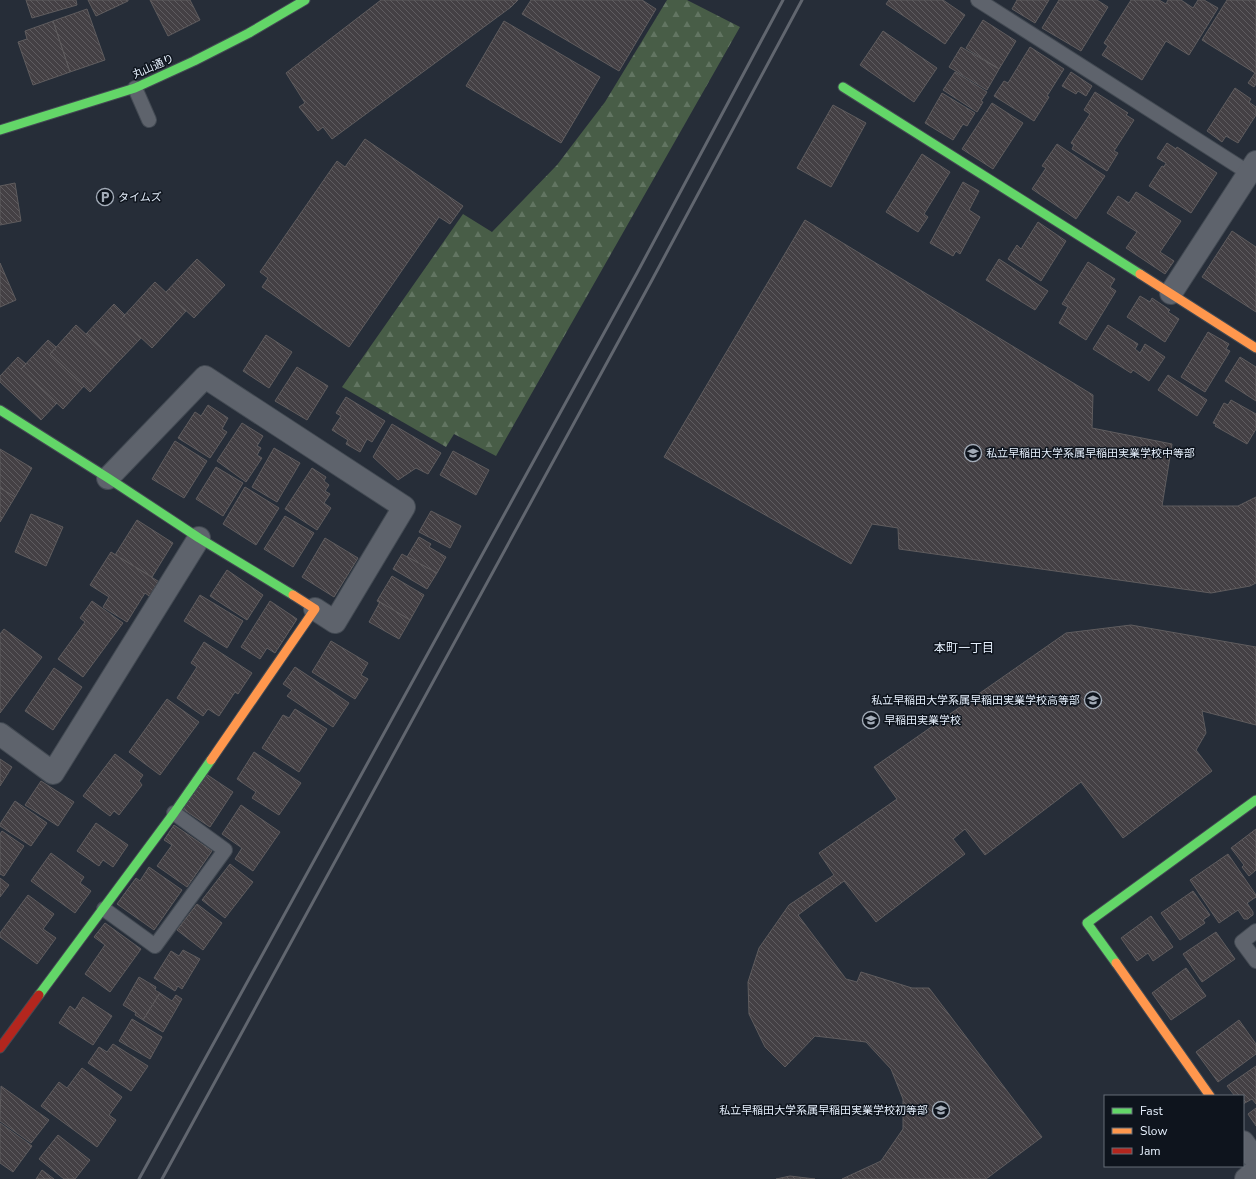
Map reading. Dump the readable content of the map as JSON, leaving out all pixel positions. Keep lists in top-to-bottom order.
{
  "streets": {
    "street": ["丸山通り"]
  },
  "districts": ["本町一丁目"],
  "places": {
    "parking": ["タイムズ"],
    "school or university": [
      "私立早稲田大学系属早稲田実業学校中等部",
      "私立早稲田大学系属早稲田実業学校高等部",
      "早稲田実業学校",
      "私立早稲田大学系属早稲田実業学校初等部"
    ]
  },
  "legend": ["Fast", "Slow", "Jam"]
}
